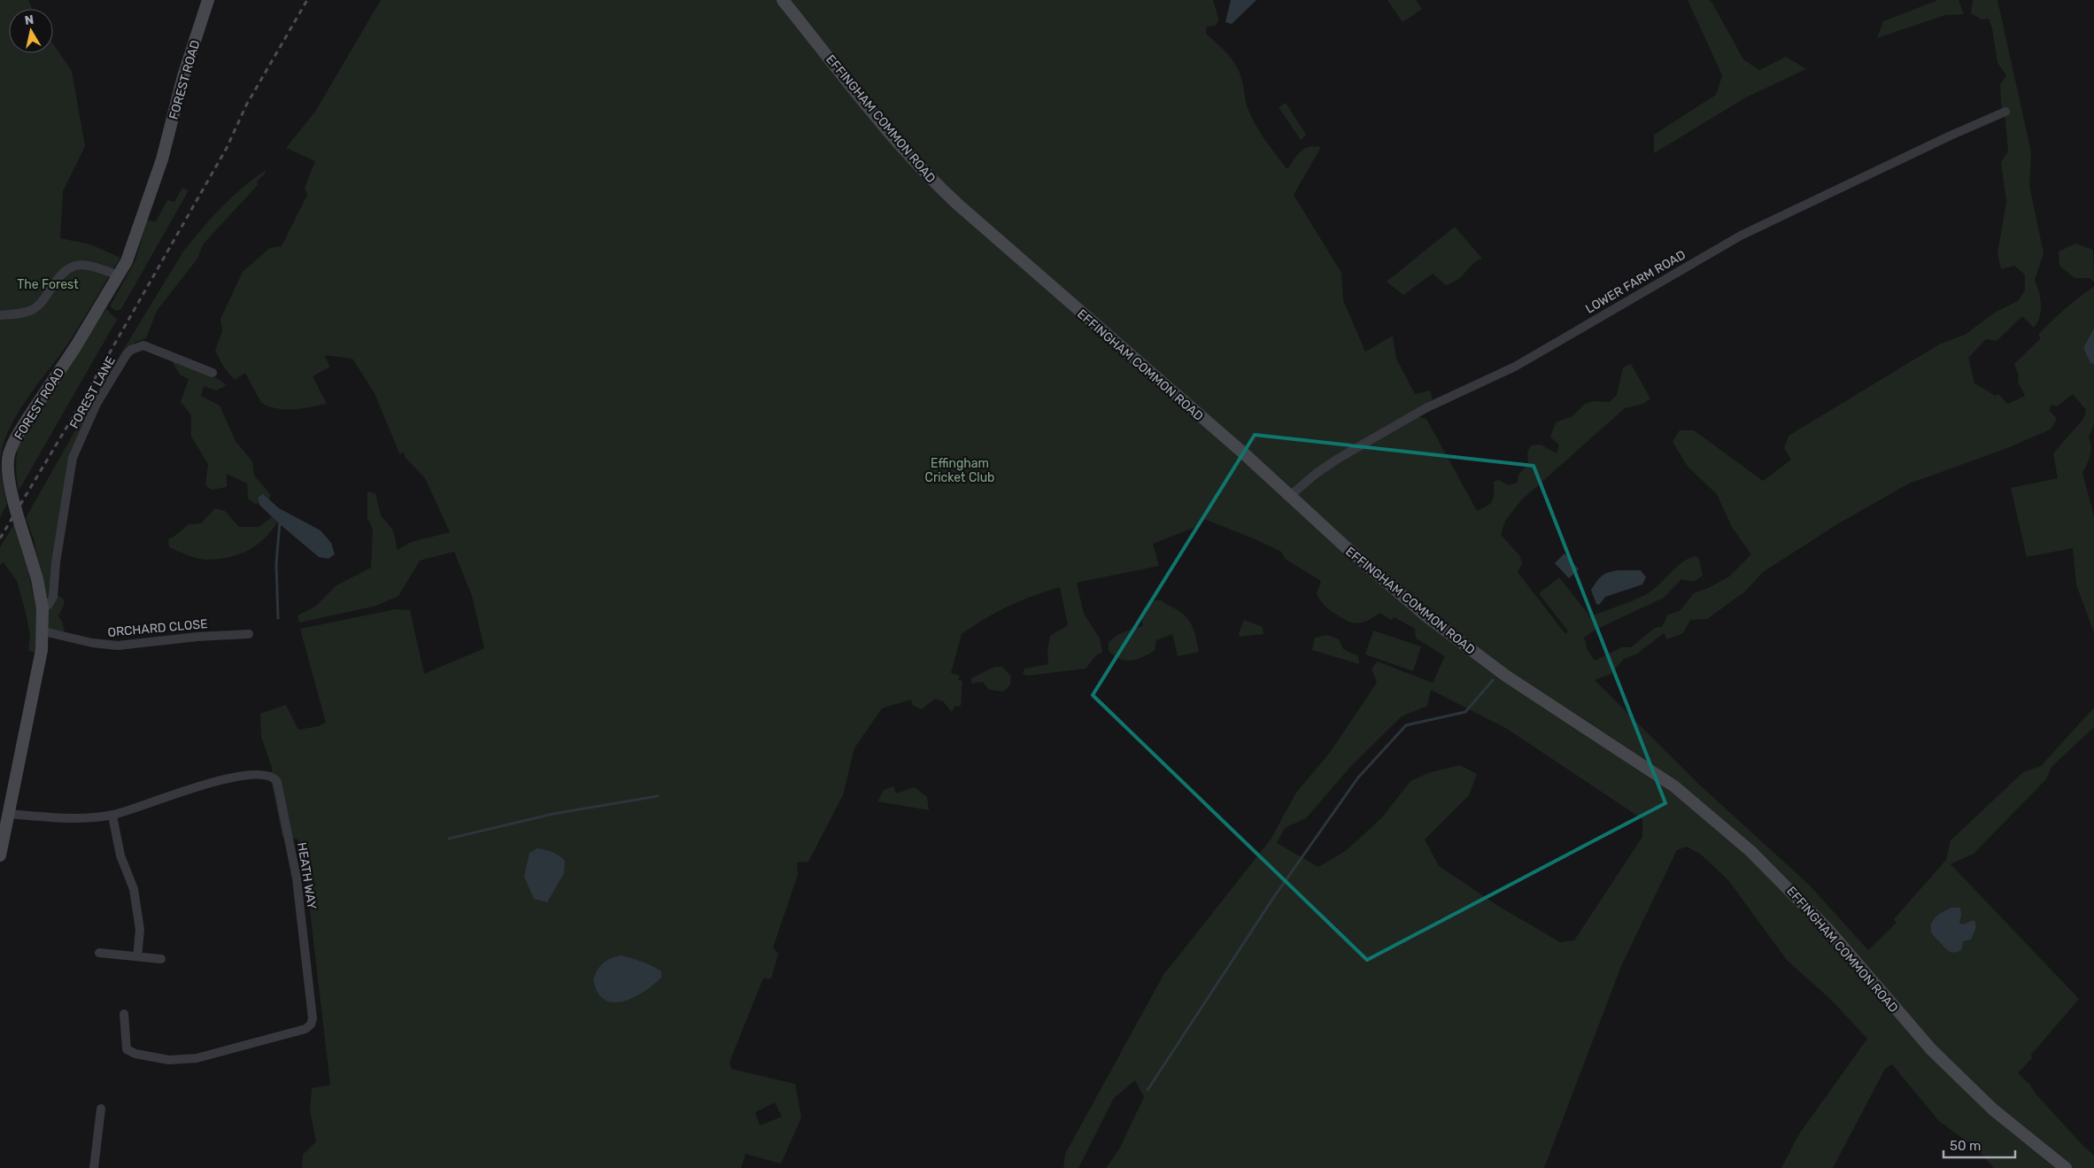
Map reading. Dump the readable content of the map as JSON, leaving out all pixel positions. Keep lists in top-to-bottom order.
{
  "streets": {
    "street": [
      "FOREST ROAD",
      "EFFINGHAM COMMON ROAD",
      "LOWER FARM ROAD",
      "FOREST LANE",
      "ORCHARD CLOSE",
      "HEATH WAY"
    ]
  },
  "crossings": [
    ["FOREST ROAD", "FOREST LANE"],
    ["FOREST ROAD", "ORCHARD CLOSE"],
    ["FOREST ROAD", "HEATH WAY"],
    ["EFFINGHAM COMMON ROAD", "LOWER FARM ROAD"]
  ],
  "parks": ["The Forest", "Effingham Cricket Club"],
  "scale_bar": "50 m",
  "north": "top"
}
